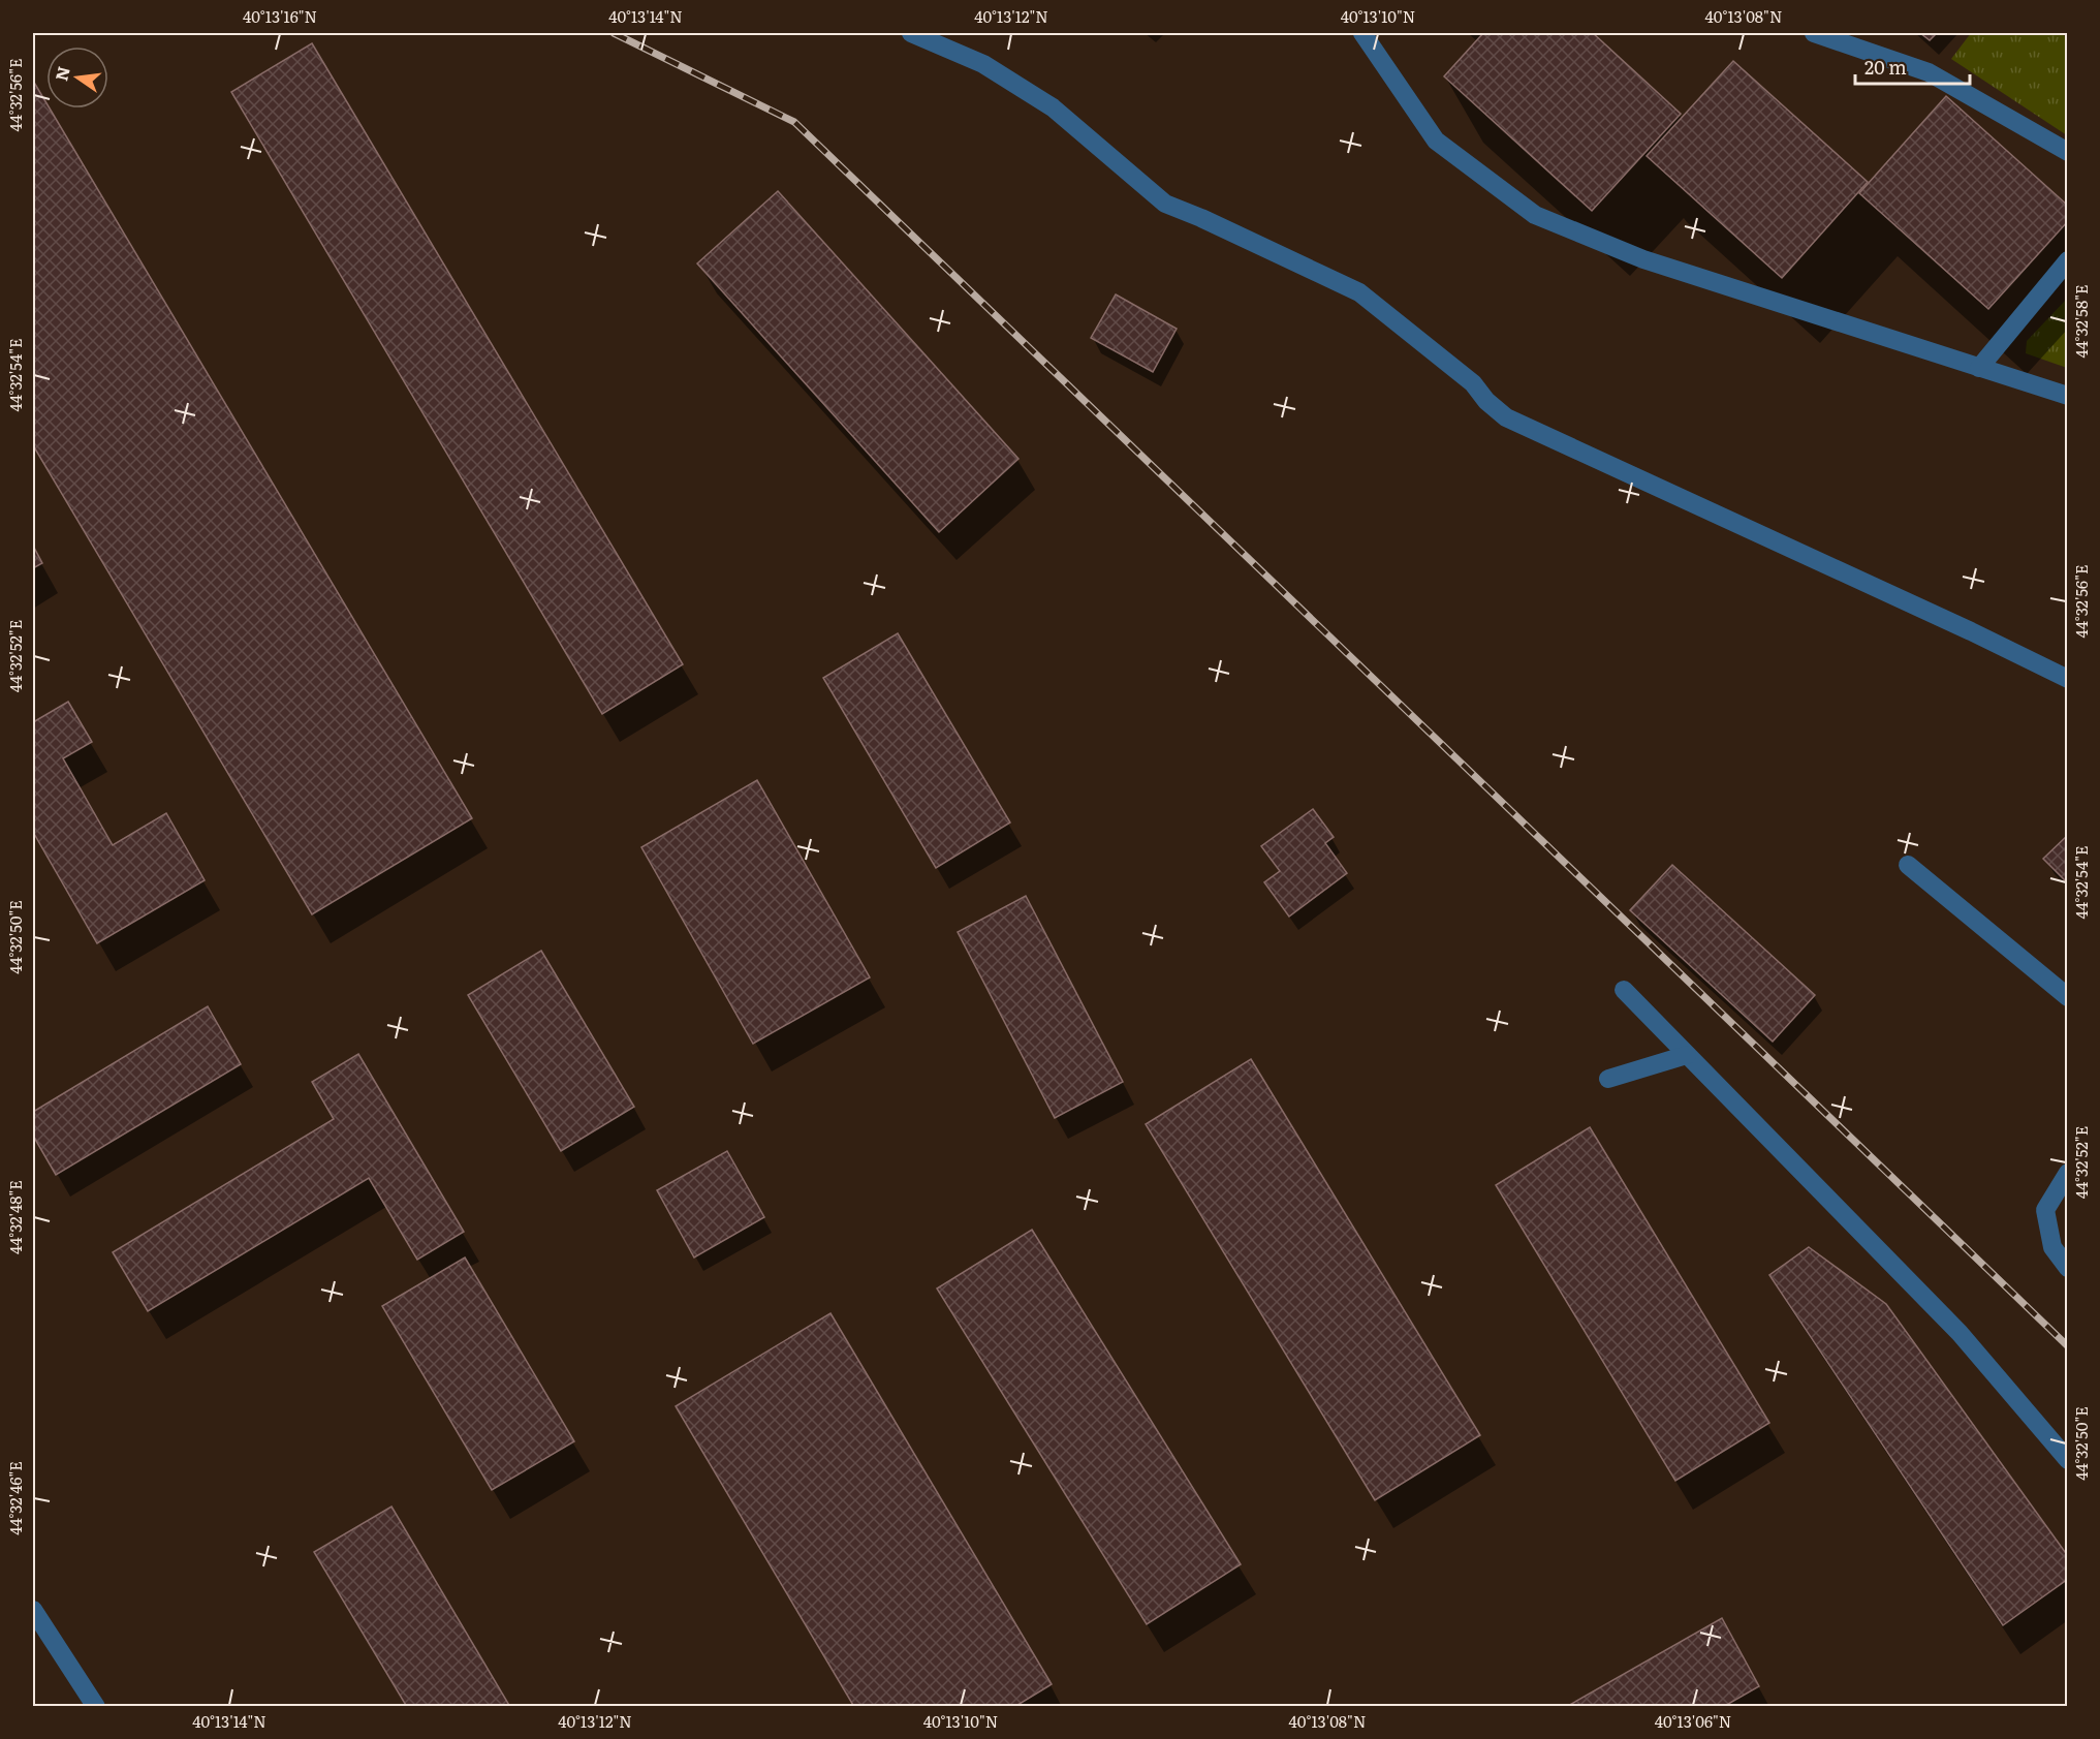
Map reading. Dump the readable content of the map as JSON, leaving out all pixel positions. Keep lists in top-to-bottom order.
{
  "scale_bar": "20 m",
  "north": "left",
  "coordinates": [
    "40°13'16\"N",
    "40°13'14\"N",
    "40°13'12\"N",
    "40°13'10\"N",
    "40°13'08\"N",
    "44°32'56\"E",
    "44°32'58\"E",
    "44°32'54\"E",
    "44°32'52\"E",
    "44°32'50\"E",
    "44°32'48\"E",
    "44°32'46\"E",
    "40°13'06\"N"
  ]
}
